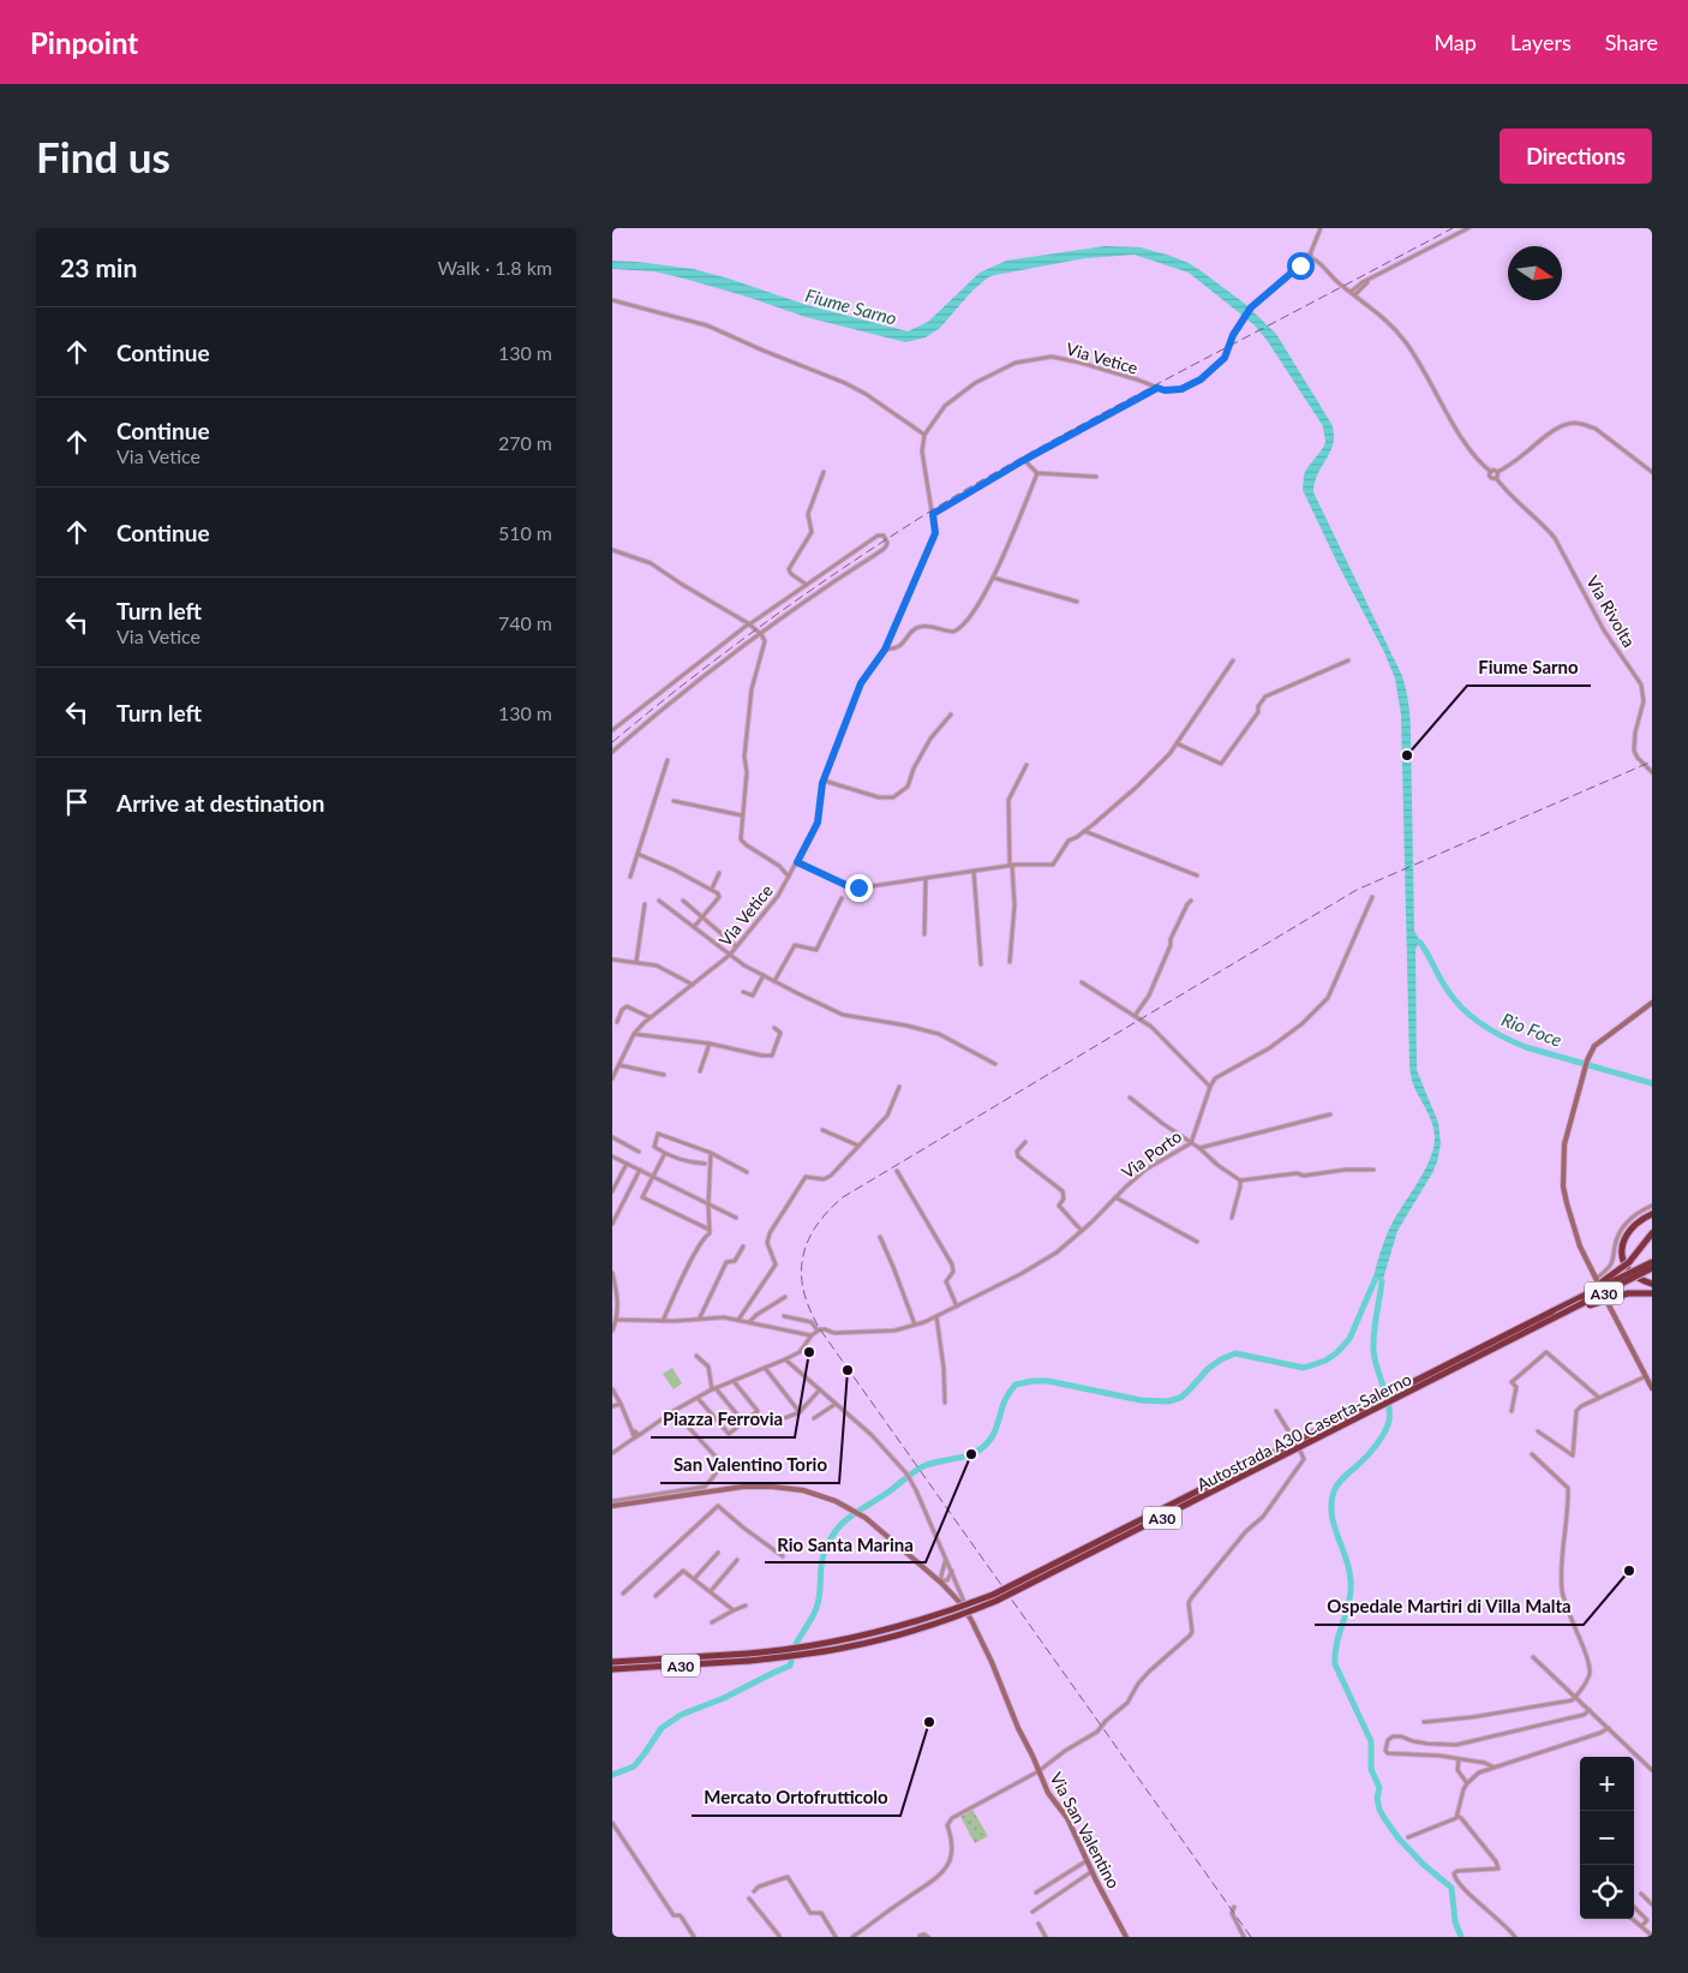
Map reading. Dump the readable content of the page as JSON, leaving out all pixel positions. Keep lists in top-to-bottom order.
{
  "streets": {
    "highway": ["A30", "Autostrada A30 Caserta-Salerno"],
    "main road": ["Via San Valentino"],
    "street": ["Via Vetice", "Via Rivolta", "Via Porto"]
  },
  "crossings": [
    ["Via Vetice", "Via Rivolta"]
  ],
  "water": ["Fiume Sarno", "Rio Foce"],
  "places": [
    "Fiume Sarno",
    "Piazza Ferrovia",
    "San Valentino Torio",
    "Rio Santa Marina",
    "Ospedale Martiri di Villa Malta",
    "Mercato Ortofrutticolo"
  ],
  "north": "right",
  "page": {
    "header": "Pinpoint",
    "nav": ["Map", "Layers", "Share"],
    "buttons": "Directions",
    "title": "Find us",
    "heading": ["23 min", "Walk · 1.8 km"],
    "list": [
      ["Continue", "130 m"],
      ["Continue", "Via Vetice", "270 m"],
      ["Continue", "510 m"],
      ["Turn left", "Via Vetice", "740 m"],
      ["Turn left", "130 m"],
      "Arrive at destination"
    ],
    "map_buttons": ["+", "−"]
  }
}
